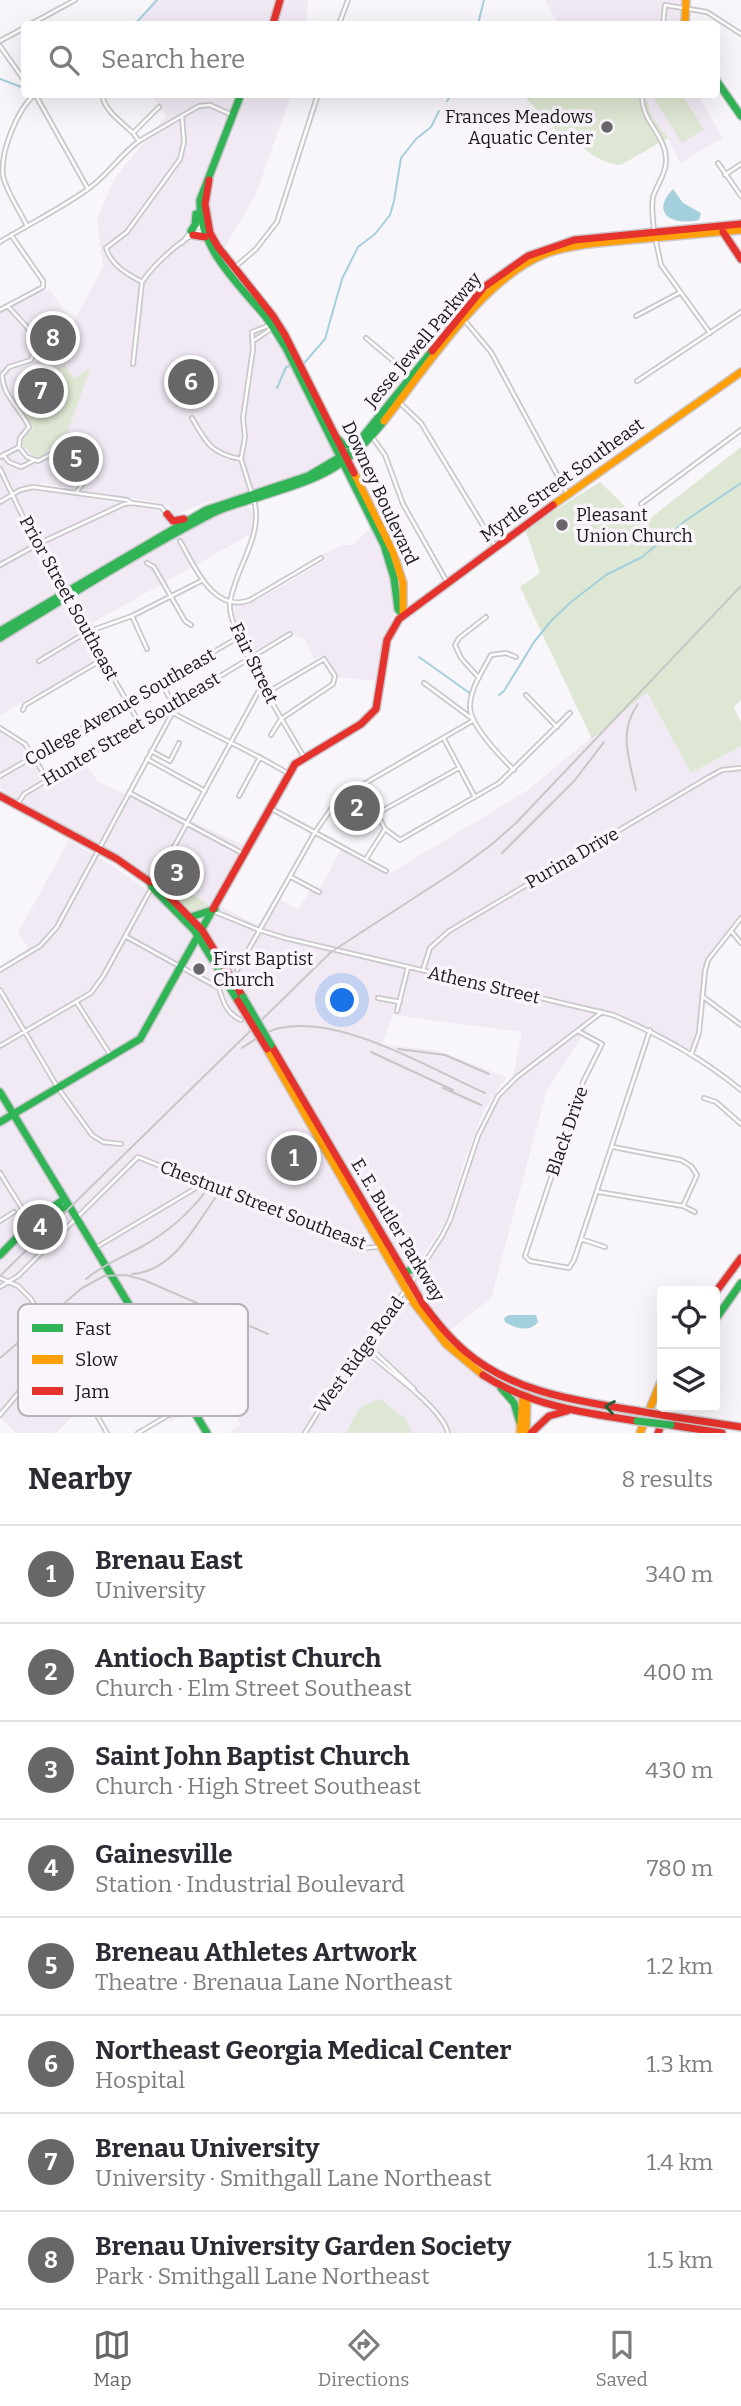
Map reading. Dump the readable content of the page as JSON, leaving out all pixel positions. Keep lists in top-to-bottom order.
{
  "streets": {
    "main road": [
      "Jesse Jewell Parkway",
      "Myrtle Street Southeast",
      "Downey Boulevard",
      "E. E. Butler Parkway"
    ],
    "street": [
      "Prior Street Southeast",
      "Fair Street",
      "College Avenue Southeast",
      "Hunter Street Southeast",
      "Purina Drive",
      "Athens Street",
      "Black Drive",
      "Chestnut Street Southeast",
      "West Ridge Road"
    ]
  },
  "crossings": [
    ["Jesse Jewell Parkway", "Downey Boulevard"],
    ["Myrtle Street Southeast", "Downey Boulevard"],
    ["Prior Street Southeast", "College Avenue Southeast"],
    ["Prior Street Southeast", "Hunter Street Southeast"],
    ["Fair Street", "College Avenue Southeast"],
    ["Fair Street", "Hunter Street Southeast"],
    ["Hunter Street Southeast", "E. E. Butler Parkway"],
    ["Purina Drive", "Athens Street"],
    ["Athens Street", "West Ridge Road"],
    ["Black Drive", "West Ridge Road"],
    ["Chestnut Street Southeast", "E. E. Butler Parkway"],
    ["E. E. Butler Parkway", "West Ridge Road"]
  ],
  "places": ["Frances Meadows Aquatic Center", "Pleasant Union Church", "First Baptist Church"],
  "legend": ["Fast", "Slow", "Jam"],
  "page": {
    "search": "Search here",
    "pins": [
      "8",
      "6",
      "7",
      "5",
      "2",
      "3",
      "1",
      "4"
    ],
    "heading": ["Nearby", "8 results"],
    "list": [
      {
        "mark": "1",
        "name": "Brenau East",
        "note": "University",
        "value": "340 m"
      },
      {
        "mark": "2",
        "name": "Antioch Baptist Church",
        "note": "Church · Elm Street Southeast",
        "value": "400 m"
      },
      {
        "mark": "3",
        "name": "Saint John Baptist Church",
        "note": "Church · High Street Southeast",
        "value": "430 m"
      },
      {
        "mark": "4",
        "name": "Gainesville",
        "note": "Station · Industrial Boulevard",
        "value": "780 m"
      },
      {
        "mark": "5",
        "name": "Breneau Athletes Artwork",
        "note": "Theatre · Brenaua Lane Northeast",
        "value": "1.2 km"
      },
      {
        "mark": "6",
        "name": "Northeast Georgia Medical Center",
        "note": "Hospital",
        "value": "1.3 km"
      },
      {
        "mark": "7",
        "name": "Brenau University",
        "note": "University · Smithgall Lane Northeast",
        "value": "1.4 km"
      },
      {
        "mark": "8",
        "name": "Brenau University Garden Society",
        "note": "Park · Smithgall Lane Northeast",
        "value": "1.5 km"
      }
    ],
    "nav": ["Map", "Directions", "Saved"]
  }
}
